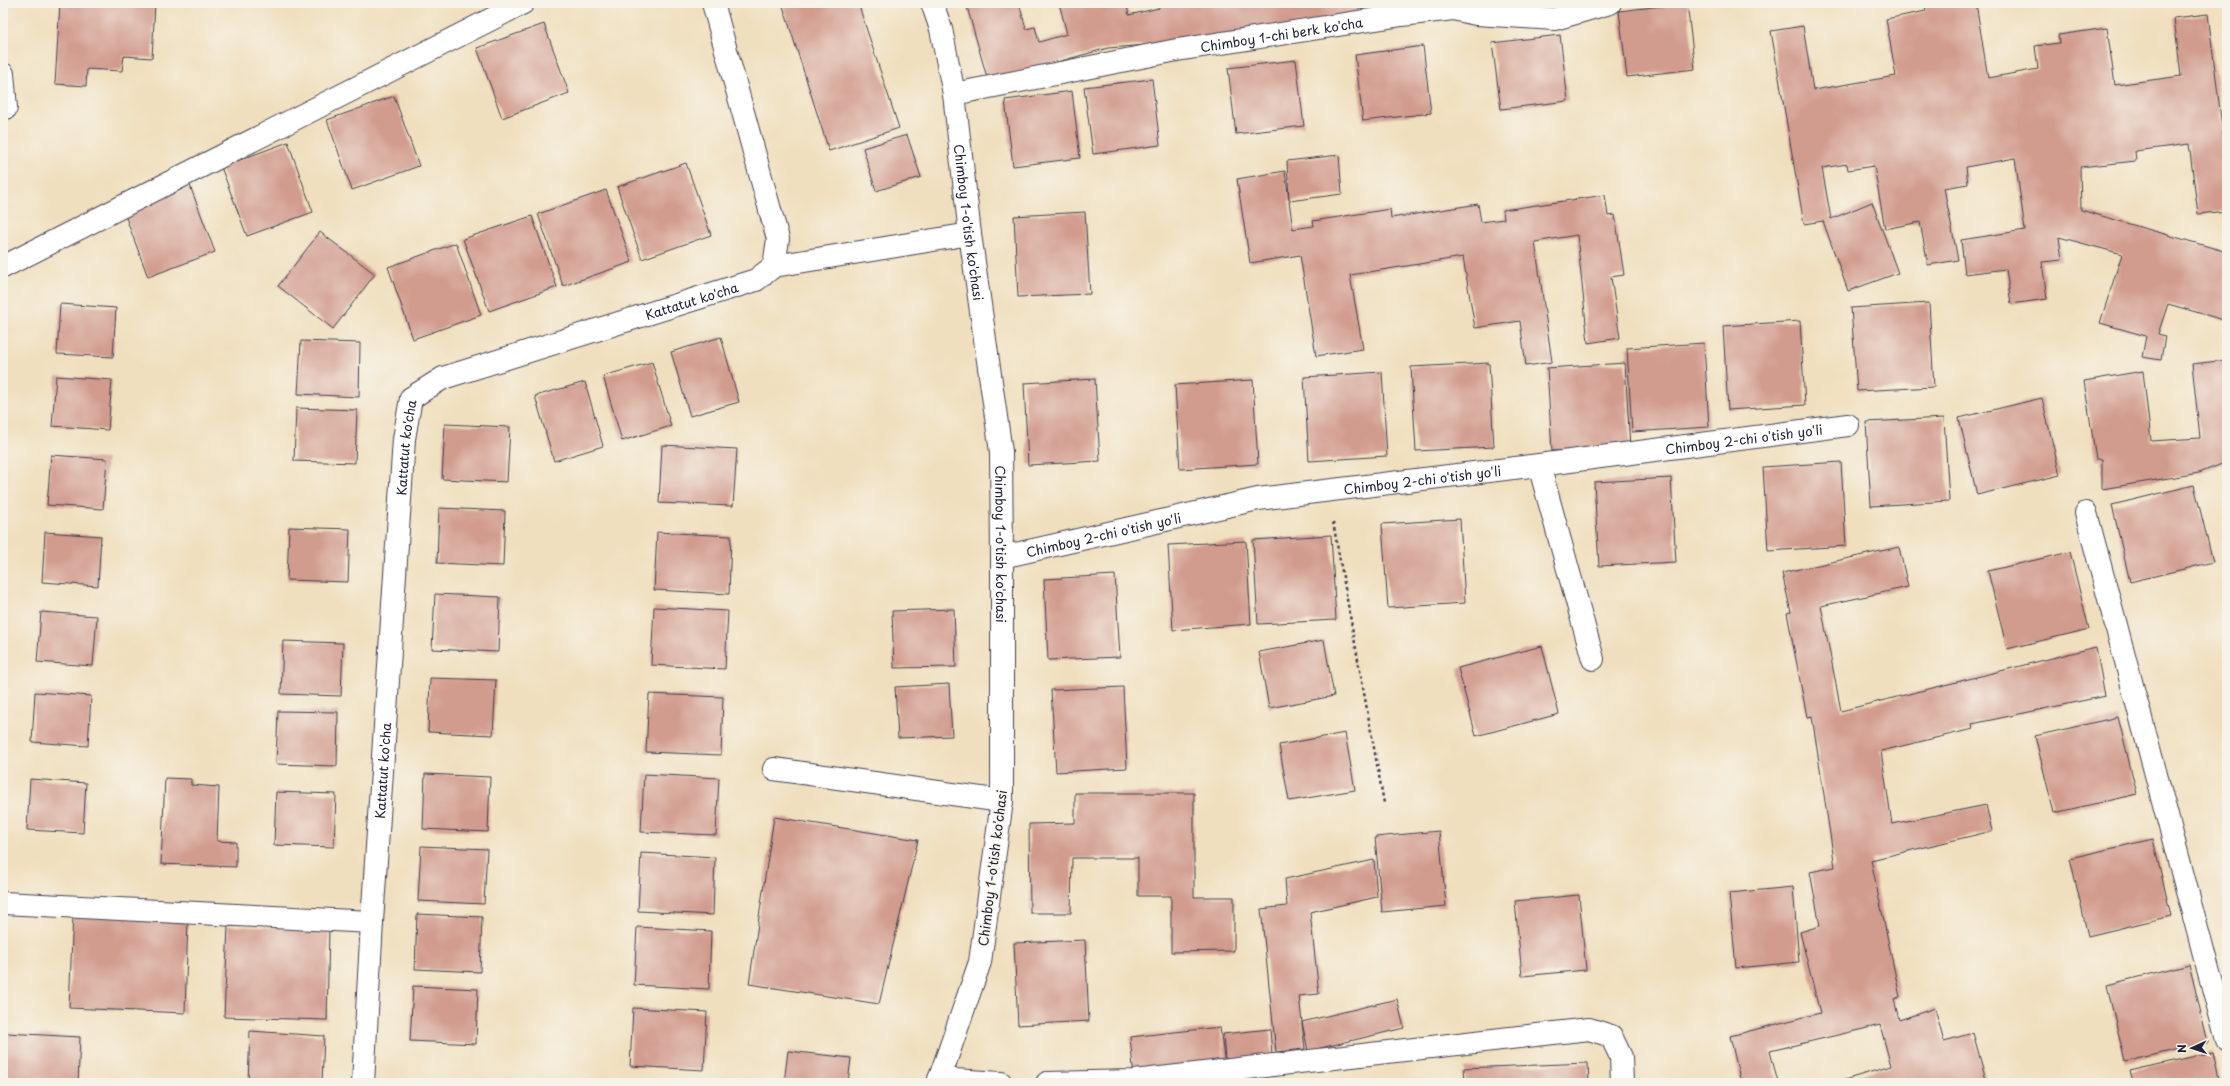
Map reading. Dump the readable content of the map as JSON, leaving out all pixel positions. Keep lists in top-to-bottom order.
{
  "streets": {
    "street": [
      "Chimboy 1-chi berk ko'cha",
      "Chimboy 1-o'tish ko'chasi",
      "Kattatut ko'cha",
      "Chimboy 2-chi o'tish yo'li"
    ]
  },
  "crossings": [
    ["Chimboy 1-chi berk ko'cha", "Chimboy 1-o'tish ko'chasi"],
    ["Chimboy 1-o'tish ko'chasi", "Kattatut ko'cha"],
    ["Chimboy 1-o'tish ko'chasi", "Chimboy 2-chi o'tish yo'li"]
  ],
  "north": "left"
}
